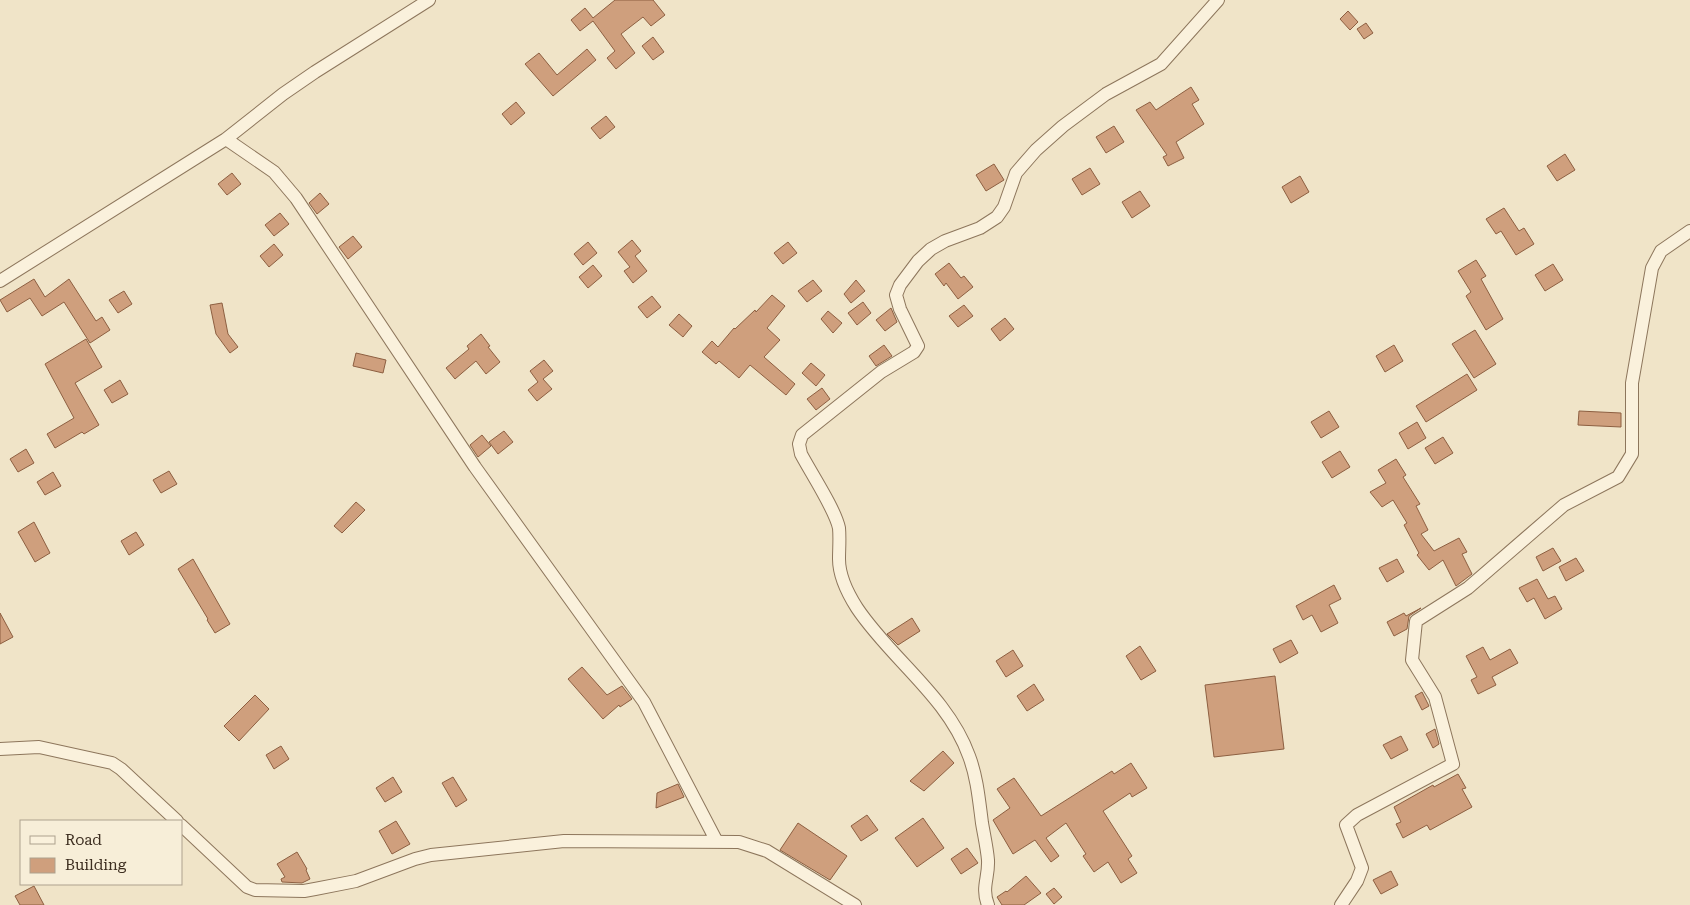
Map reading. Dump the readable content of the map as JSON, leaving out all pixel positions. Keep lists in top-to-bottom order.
{
  "legend": ["Road", "Building"]
}
